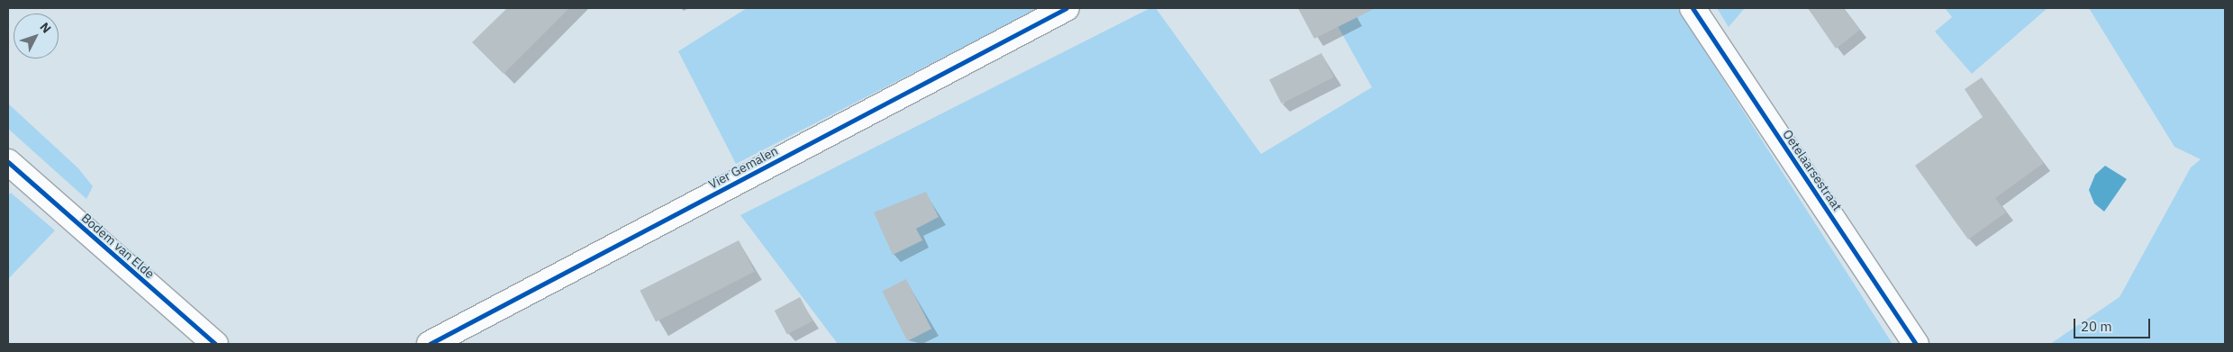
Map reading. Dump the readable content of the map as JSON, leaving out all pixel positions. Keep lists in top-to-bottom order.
{
  "streets": {
    "street": ["Vier Gemalen", "Oetelaarsestraat", "Bodem van Elde"]
  },
  "scale_bar": "20 m",
  "north": "top right"
}
